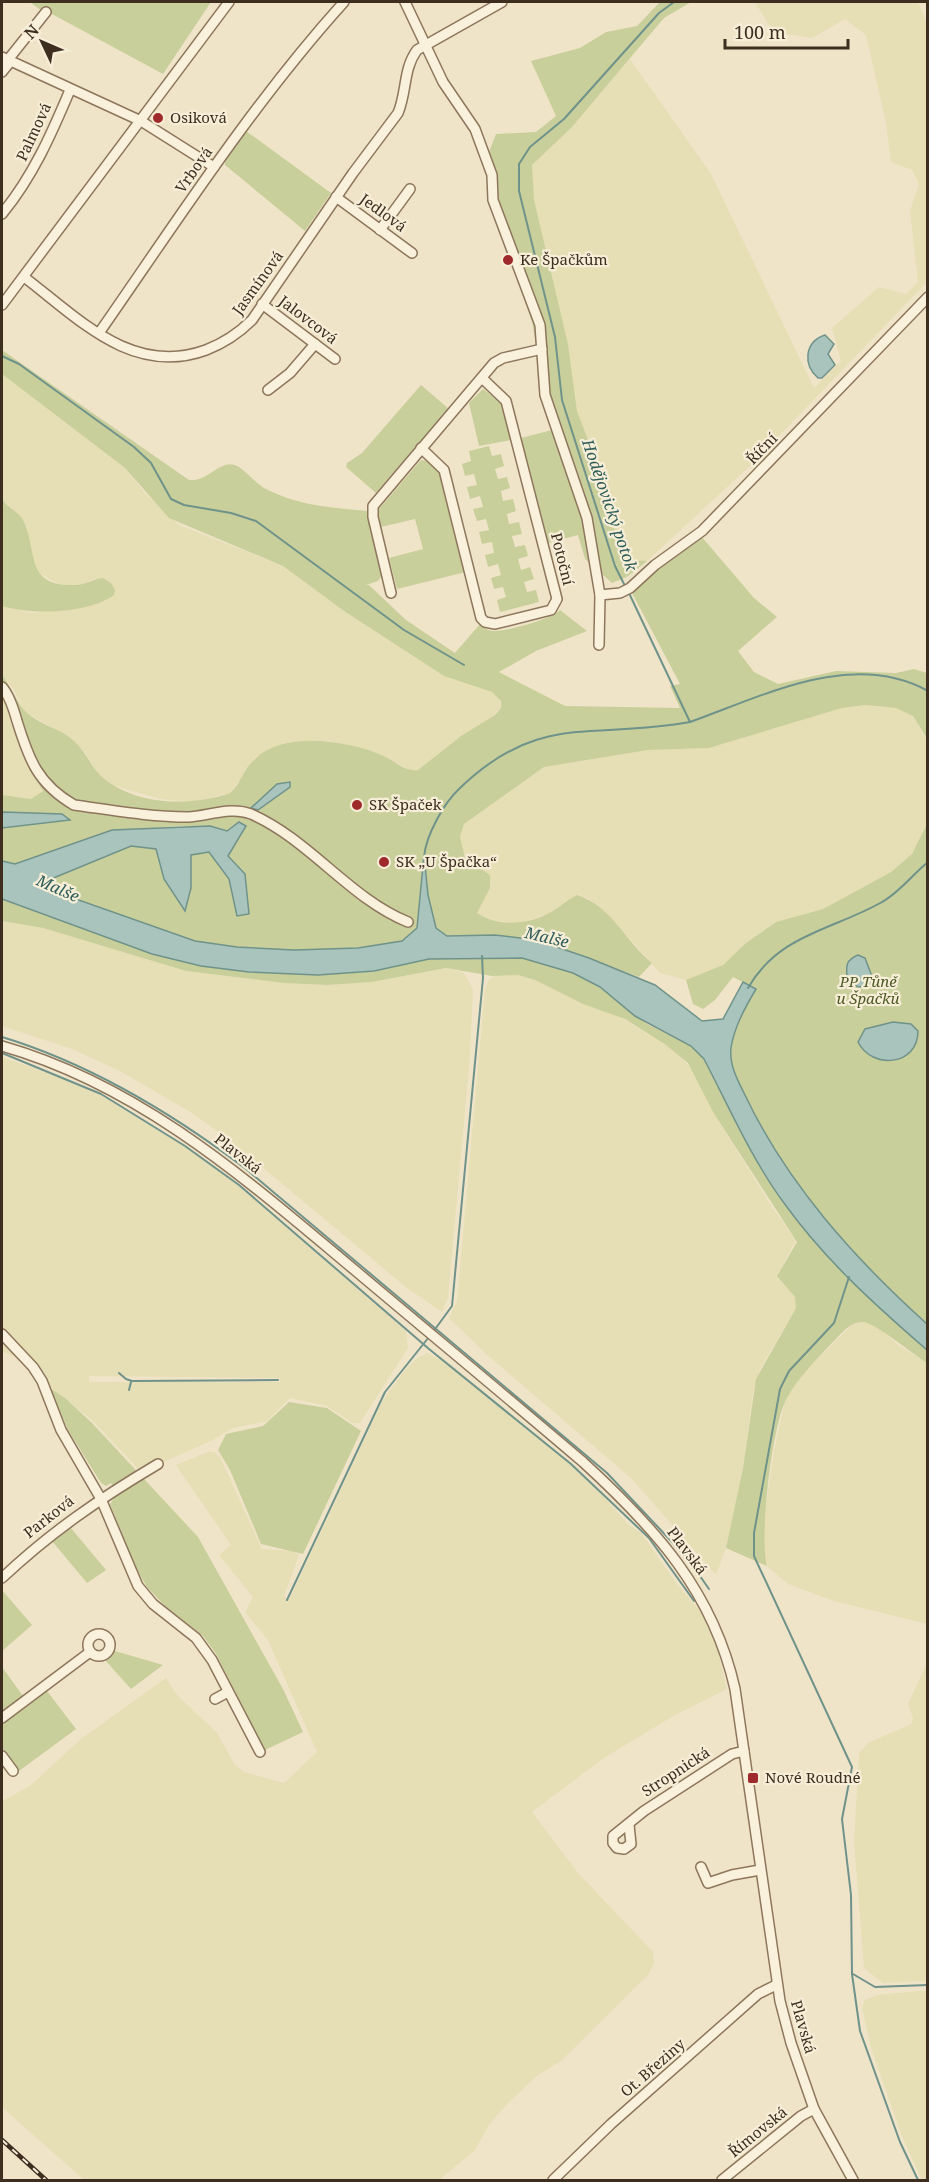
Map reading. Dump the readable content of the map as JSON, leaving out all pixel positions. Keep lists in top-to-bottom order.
{
  "streets": {
    "street": [
      "Palmová",
      "Vrbová",
      "Jedlová",
      "Jasmínová",
      "Jalovcová",
      "Říční",
      "Potoční",
      "Plavská",
      "Parková",
      "Stropnická",
      "Ot. Březiny",
      "Římovská"
    ]
  },
  "crossings": [
    ["Vrbová", "Jasmínová"],
    ["Jedlová", "Jasmínová"],
    ["Jasmínová", "Jalovcová"],
    ["Plavská", "Stropnická"],
    ["Plavská", "Ot. Březiny"],
    ["Plavská", "Římovská"]
  ],
  "water": ["Hodějovický potok", "Malše"],
  "parks": ["PP Tůně u Špačků"],
  "places": {
    "other": [
      "Osiková",
      "Ke Špačkům",
      "SK Špaček",
      "SK „U Špačka“"
    ],
    "transit": ["Nové Roudné"]
  },
  "scale_bar": "100 m",
  "north": "top left"
}
